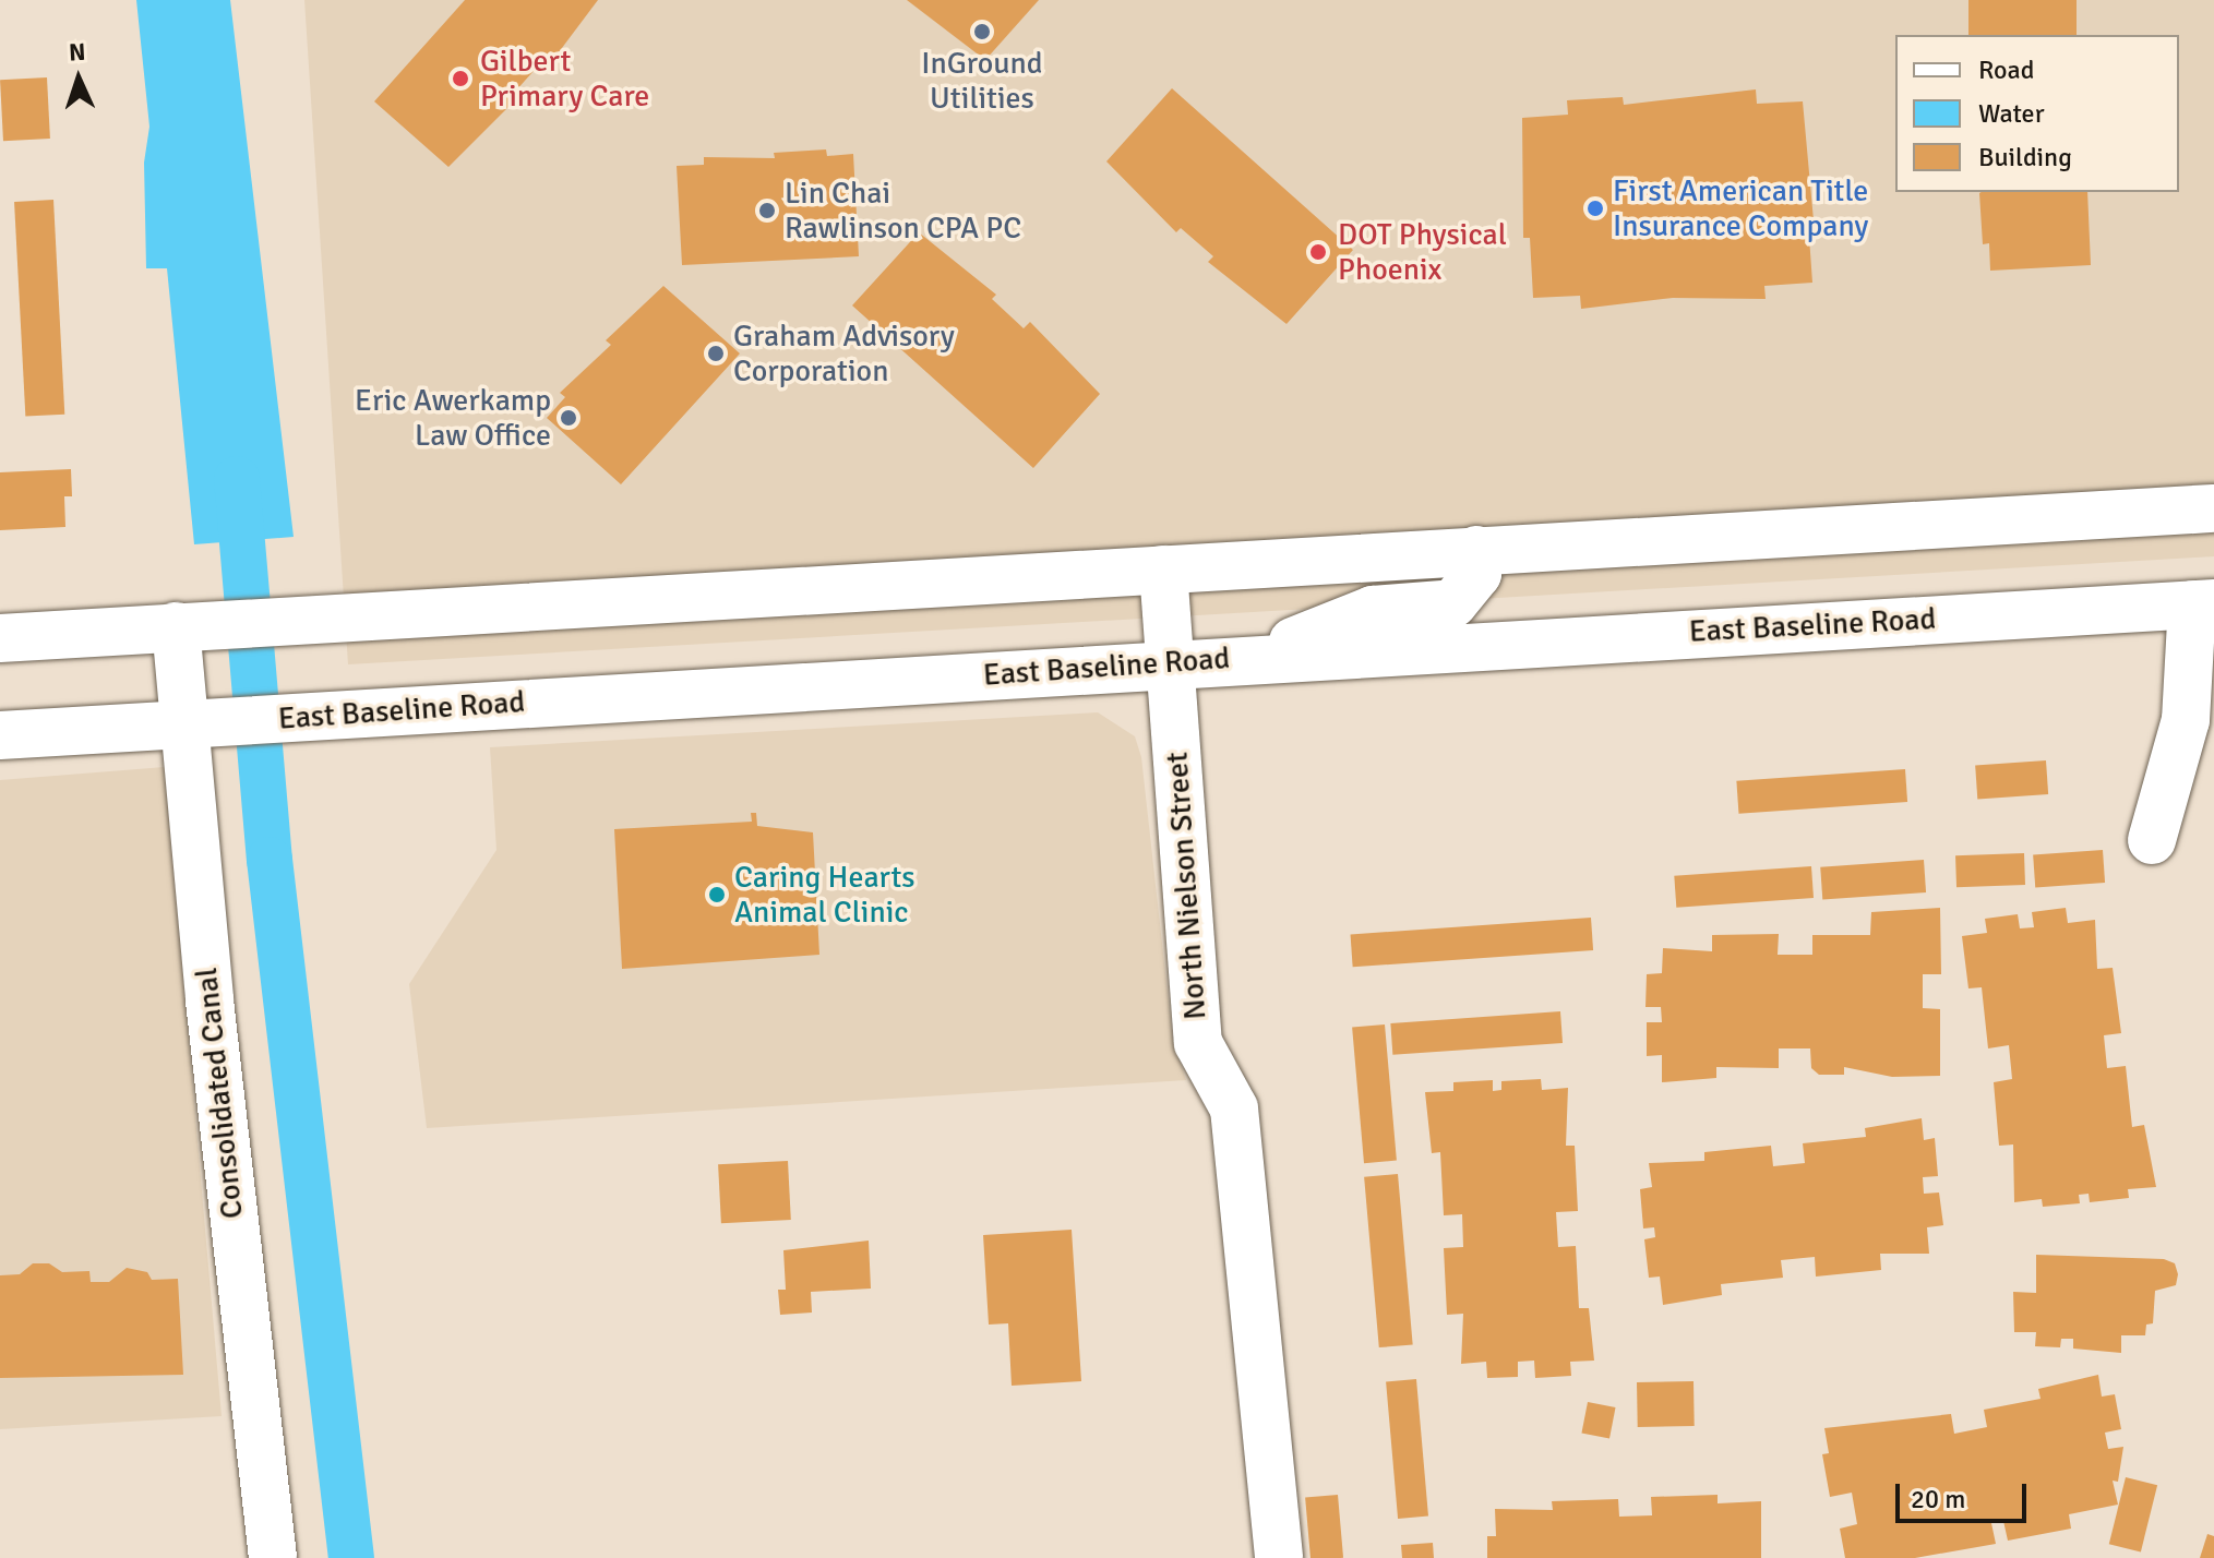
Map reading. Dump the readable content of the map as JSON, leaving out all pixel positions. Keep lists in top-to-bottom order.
{
  "streets": {
    "main road": ["East Baseline Road", "North Nielson Street", "Consolidated Canal"]
  },
  "crossings": [
    ["East Baseline Road", "North Nielson Street"],
    ["East Baseline Road", "Consolidated Canal"]
  ],
  "places": [
    "InGround Utilities",
    "Gilbert Primary Care",
    "First American Title Insurance Company",
    "Lin Chai Rawlinson CPA PC",
    "DOT Physical Phoenix",
    "Graham Advisory Corporation",
    "Eric Awerkamp Law Office",
    "Caring Hearts Animal Clinic"
  ],
  "legend": ["Road", "Water", "Building"],
  "scale_bar": "20 m",
  "north": "top"
}
